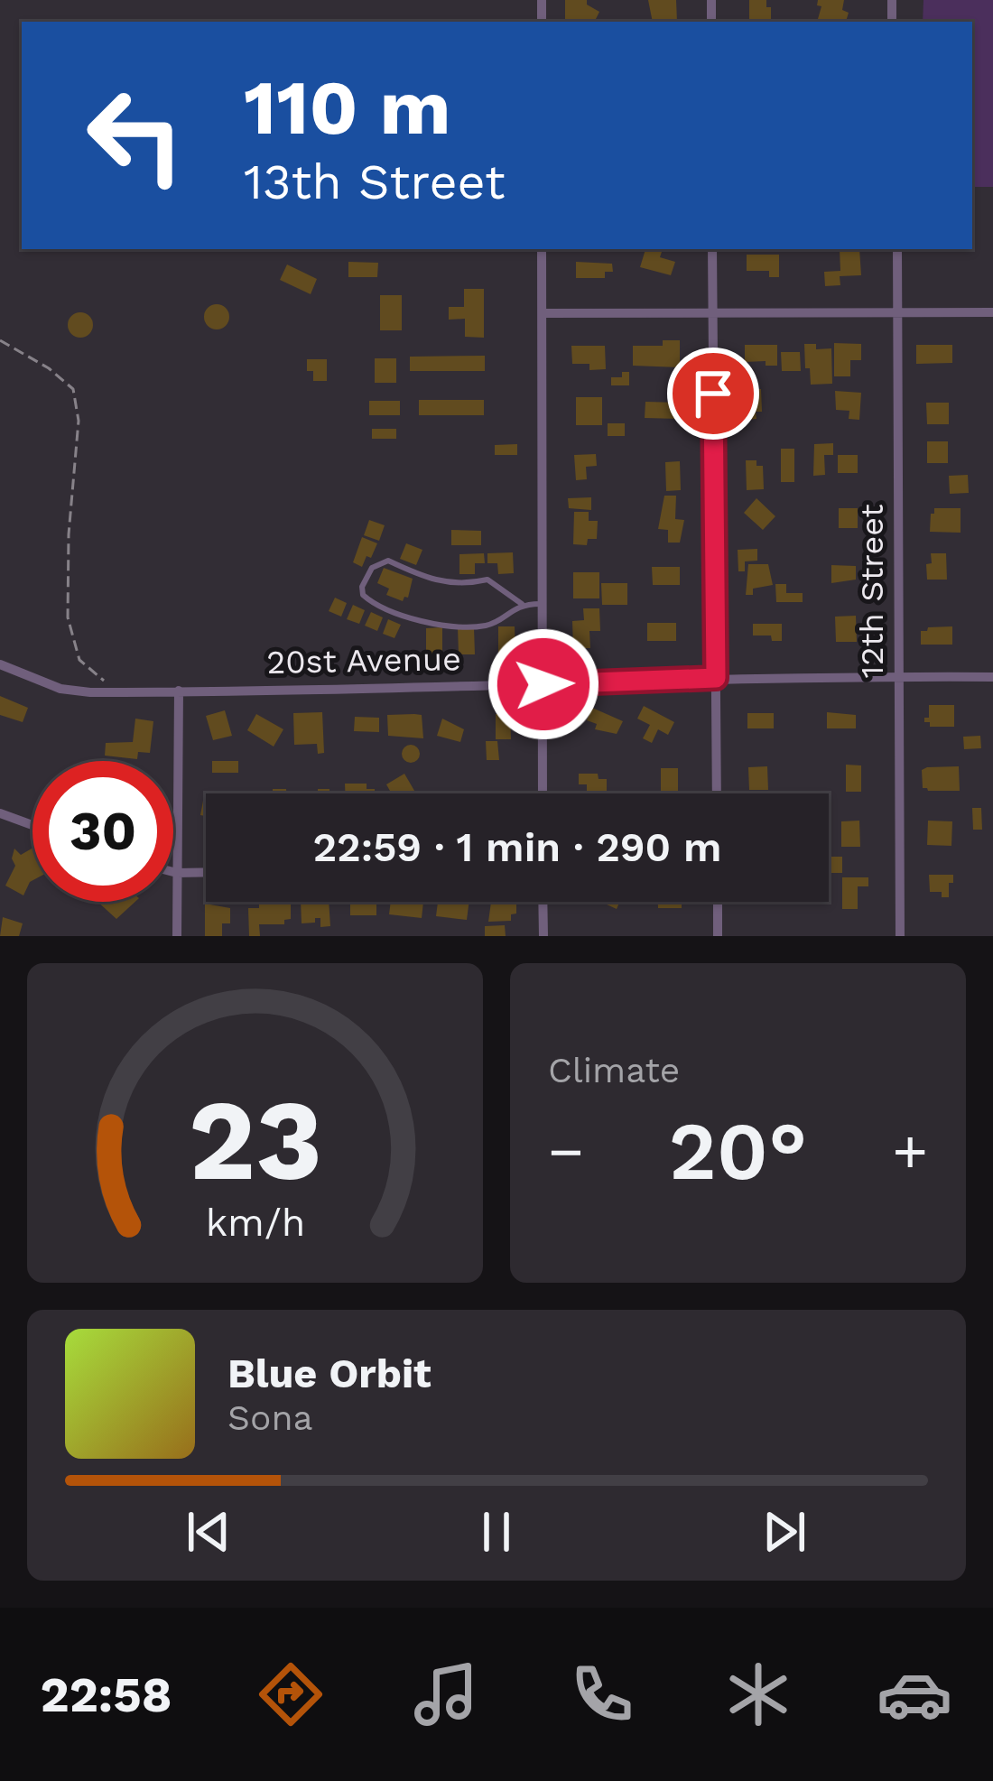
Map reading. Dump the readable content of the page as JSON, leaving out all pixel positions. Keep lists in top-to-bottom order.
{
  "streets": {
    "street": ["12th Street", "20st Avenue"]
  },
  "crossings": [
    ["12th Street", "20st Avenue"]
  ],
  "page": {
    "turn": ["110 m", "13th Street"],
    "limit": "30",
    "trip": "22:59 · 1 min · 290 m",
    "tile": "Climate",
    "heat": ["−", "20°", "+"],
    "song": ["Blue Orbit", "Sona"],
    "tabs": "22:58",
    "gauge": ["23", "km/h"]
  }
}
